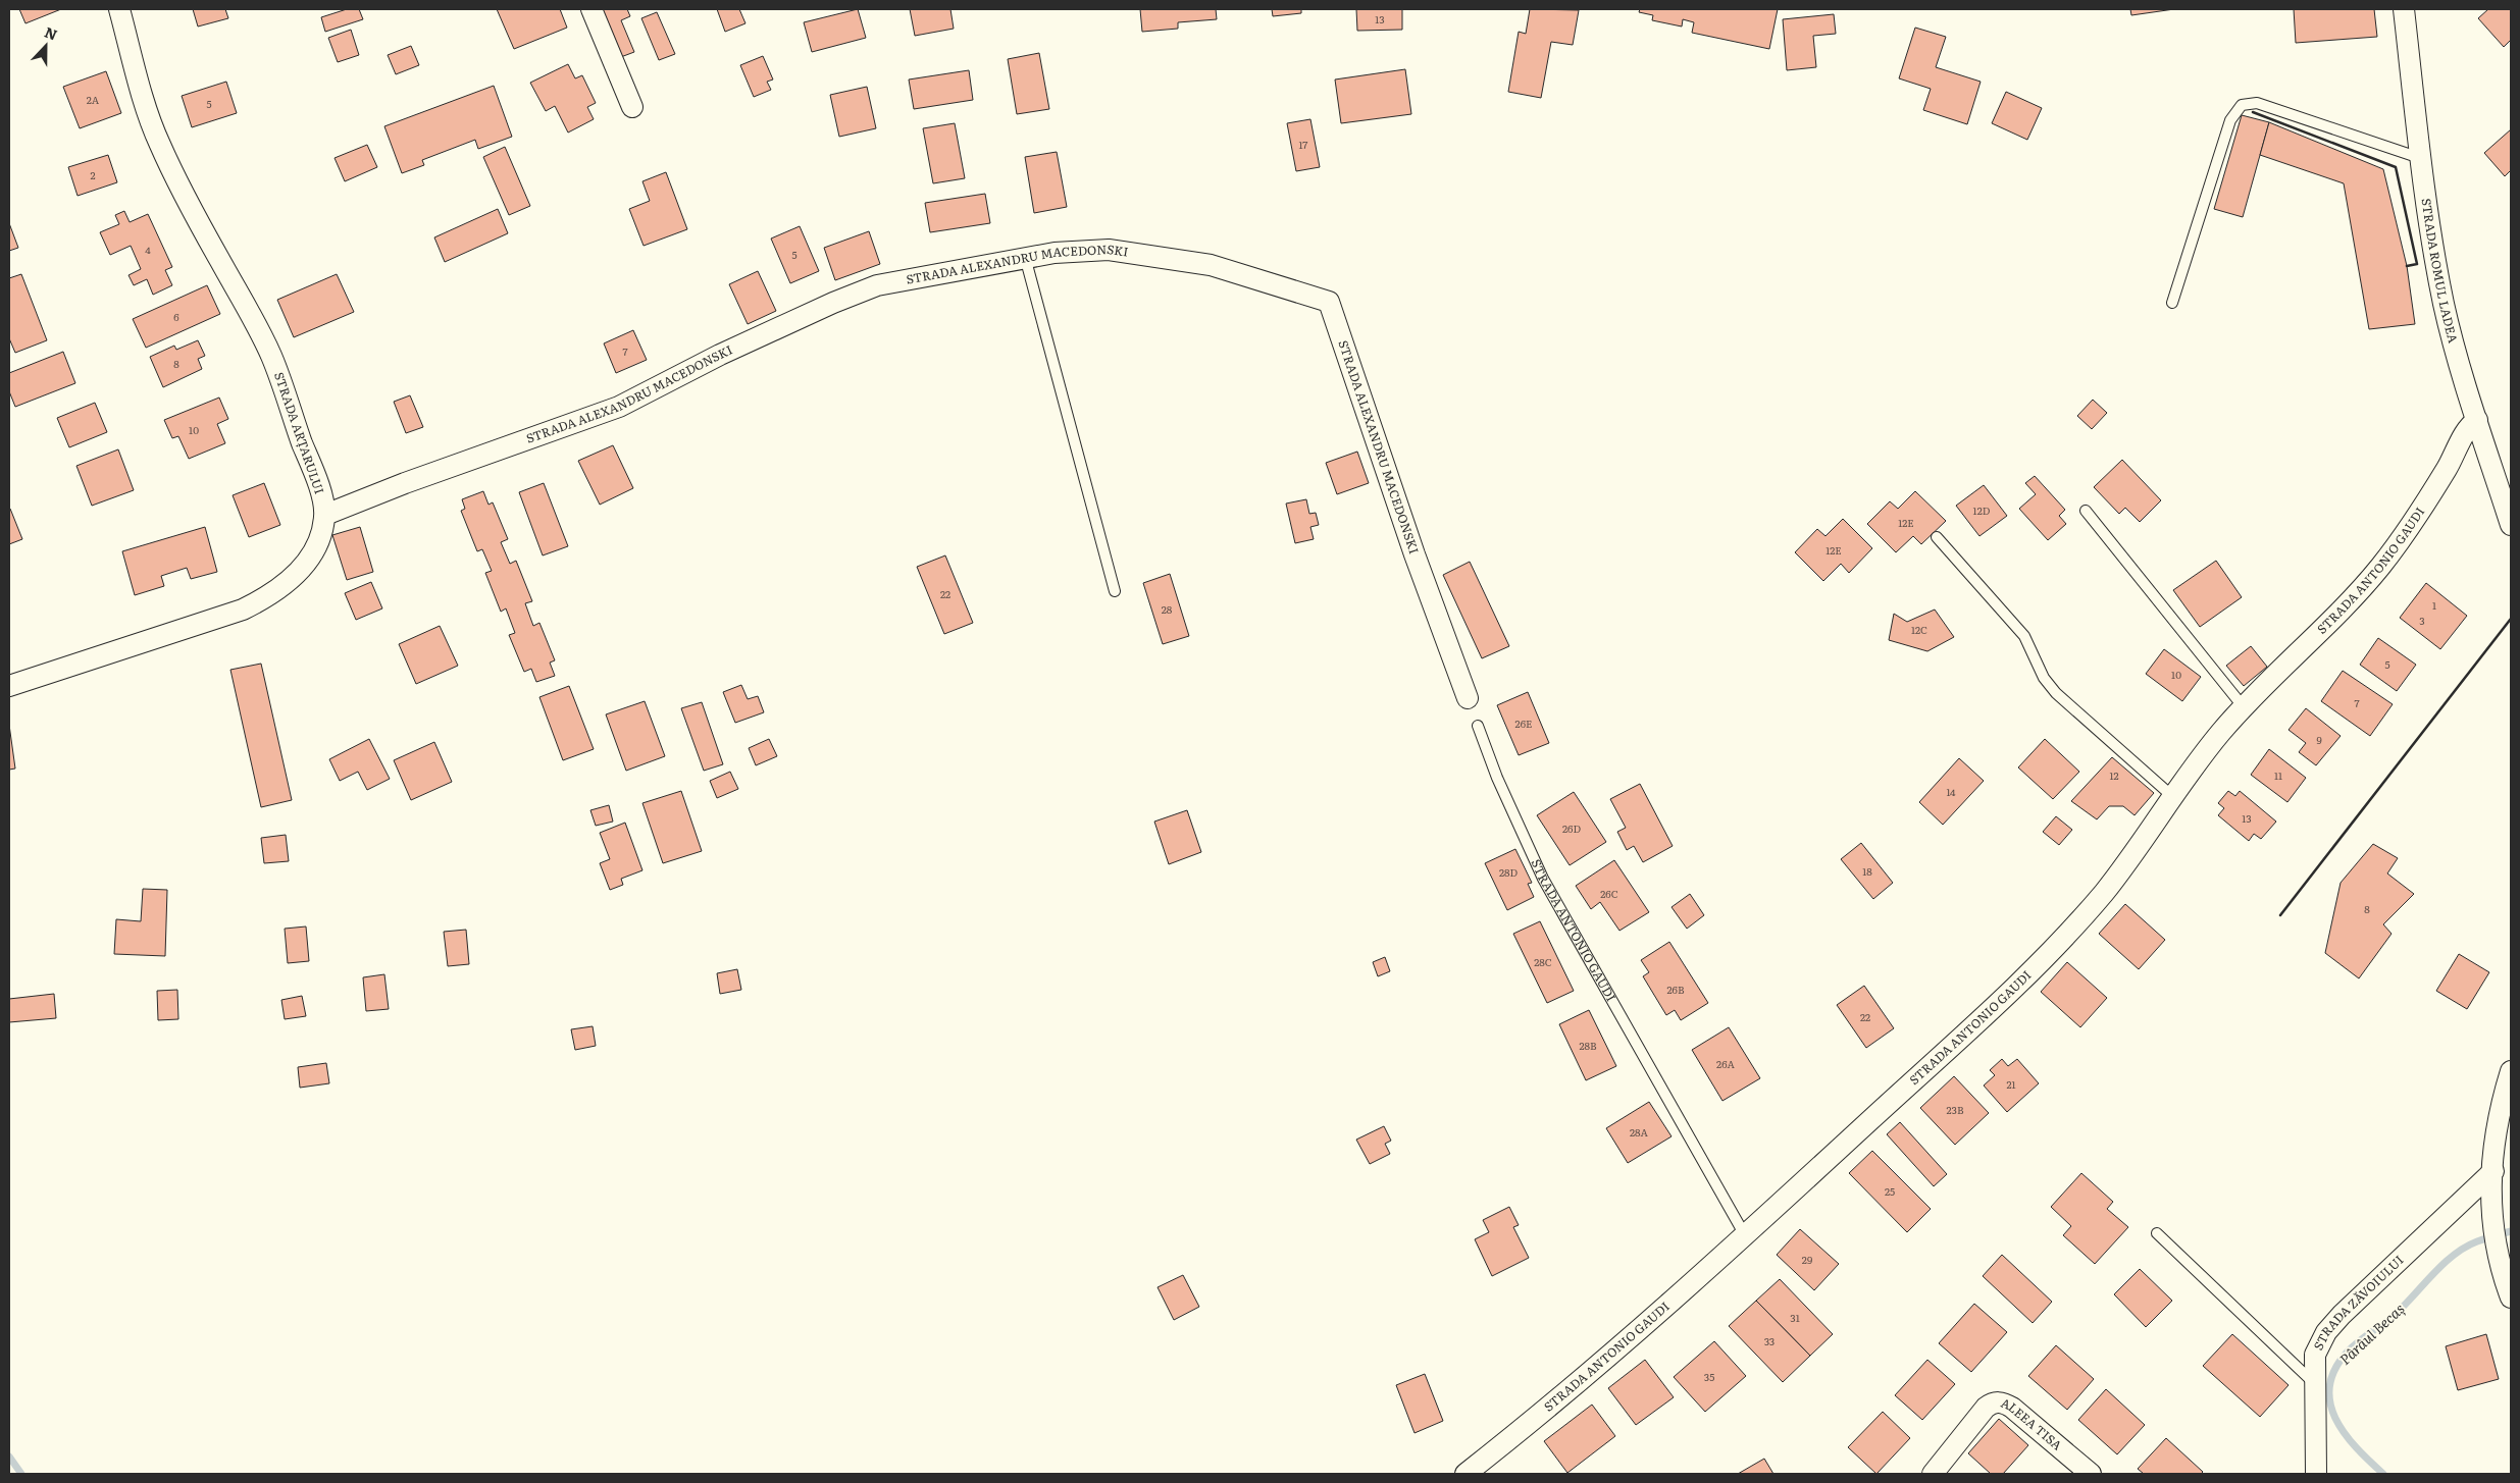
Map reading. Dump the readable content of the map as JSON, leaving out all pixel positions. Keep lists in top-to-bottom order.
{
  "streets": {
    "street": [
      "STRADA ALEXANDRU MACEDONSKI",
      "STRADA ROMUL LADEA",
      "STRADA ARȚARULUI",
      "STRADA ANTONIO GAUDI",
      "STRADA ZĂVOIULUI",
      "ALEEA TISA"
    ]
  },
  "crossings": [
    ["STRADA ALEXANDRU MACEDONSKI", "STRADA ARȚARULUI"],
    ["STRADA ROMUL LADEA", "STRADA ANTONIO GAUDI"]
  ],
  "water": ["Pârâul Becaș"],
  "house_numbers": [
    "13",
    "2A",
    "5",
    "17",
    "2",
    "4",
    "5",
    "6",
    "7",
    "8",
    "10",
    "12D",
    "12E",
    "12E",
    "22",
    "1",
    "28",
    "3",
    "12C",
    "5",
    "10",
    "7",
    "26E",
    "9",
    "12",
    "11",
    "14",
    "13",
    "26D",
    "18",
    "28D",
    "26C",
    "8",
    "28C",
    "26B",
    "22",
    "28B",
    "26A",
    "21",
    "23B",
    "28A",
    "25",
    "29",
    "31",
    "33",
    "35"
  ],
  "north": "top"
}
